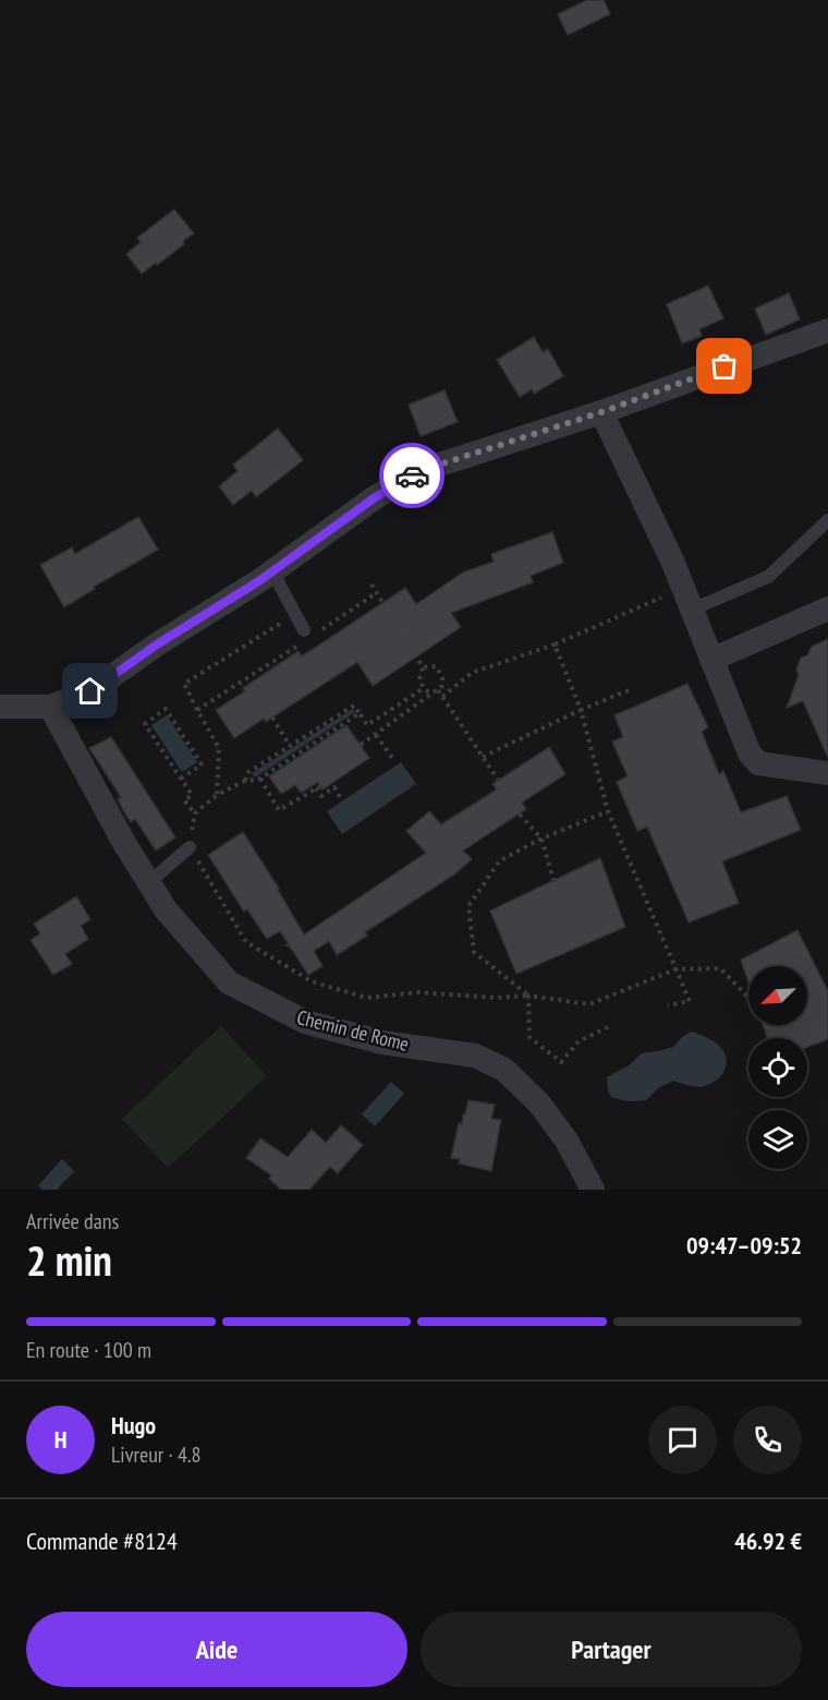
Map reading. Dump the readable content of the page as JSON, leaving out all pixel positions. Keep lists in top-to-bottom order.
{
  "streets": {
    "street": ["Chemin de Rome"]
  },
  "north": "bottom left",
  "page": {
    "heading": ["2 min", "Arrivée dans", "09:47–09:52"],
    "panel": [
      "Hugo",
      "Livreur · 4.8",
      "Commande #8124",
      "46.92 €"
    ],
    "bar": "En route · 100 m",
    "round": "H",
    "buttons": ["Aide", "Partager"]
  }
}
